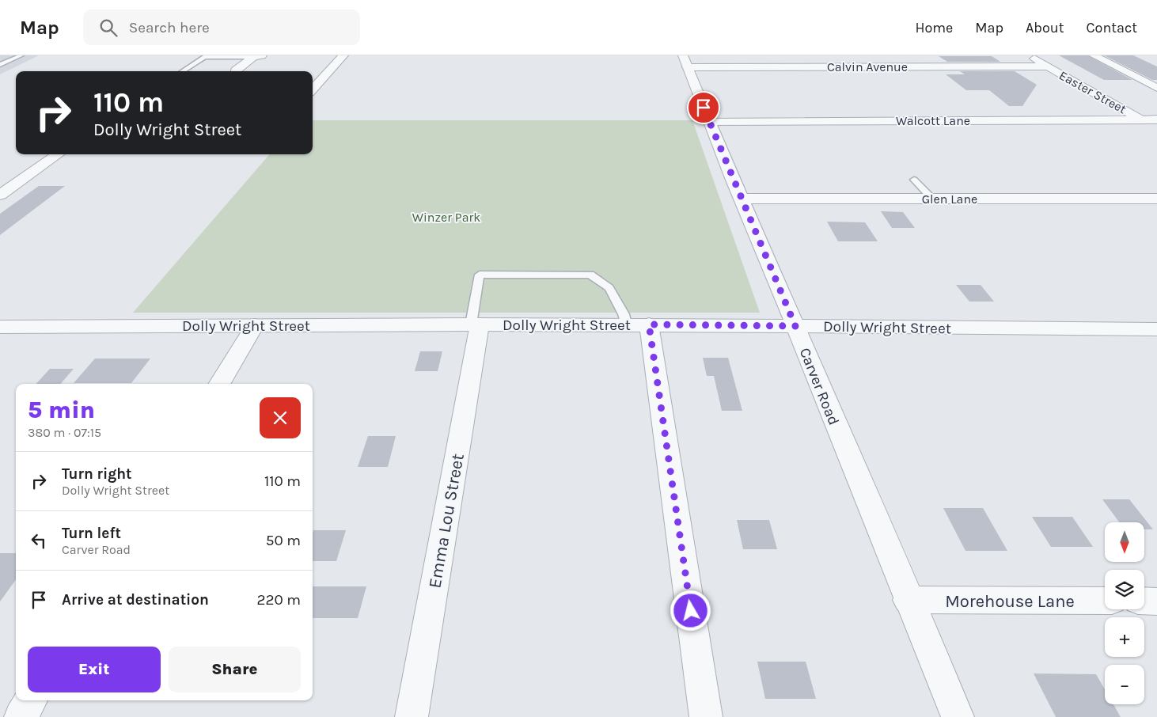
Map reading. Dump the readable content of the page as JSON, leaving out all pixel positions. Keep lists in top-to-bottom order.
{
  "streets": {
    "street": [
      "Calvin Avenue",
      "Easter Street",
      "Walcott Lane",
      "Glen Lane",
      "Dolly Wright Street",
      "Carver Road",
      "Emma Lou Street",
      "Morehouse Lane"
    ]
  },
  "crossings": [
    ["Calvin Avenue", "Easter Street"],
    ["Calvin Avenue", "Carver Road"],
    ["Easter Street", "Walcott Lane"],
    ["Walcott Lane", "Carver Road"],
    ["Glen Lane", "Carver Road"],
    ["Dolly Wright Street", "Carver Road"],
    ["Dolly Wright Street", "Emma Lou Street"],
    ["Carver Road", "Morehouse Lane"]
  ],
  "parks": ["Winzer Park"],
  "north": "bottom",
  "page": {
    "header": "Map",
    "search": "Search here",
    "nav": [
      "Home",
      "Map",
      "About",
      "Contact"
    ],
    "turn": ["110 m", "Dolly Wright Street"],
    "heading": ["5 min", "380 m · 07:15"],
    "list": [
      {
        "name": "Turn right",
        "note": "Dolly Wright Street",
        "value": "110 m"
      },
      {
        "name": "Turn left",
        "note": "Carver Road",
        "value": "50 m"
      },
      {
        "name": "Arrive at destination",
        "value": "220 m"
      }
    ],
    "map_buttons": ["+", "−"],
    "buttons": ["Exit", "Share"]
  }
}
